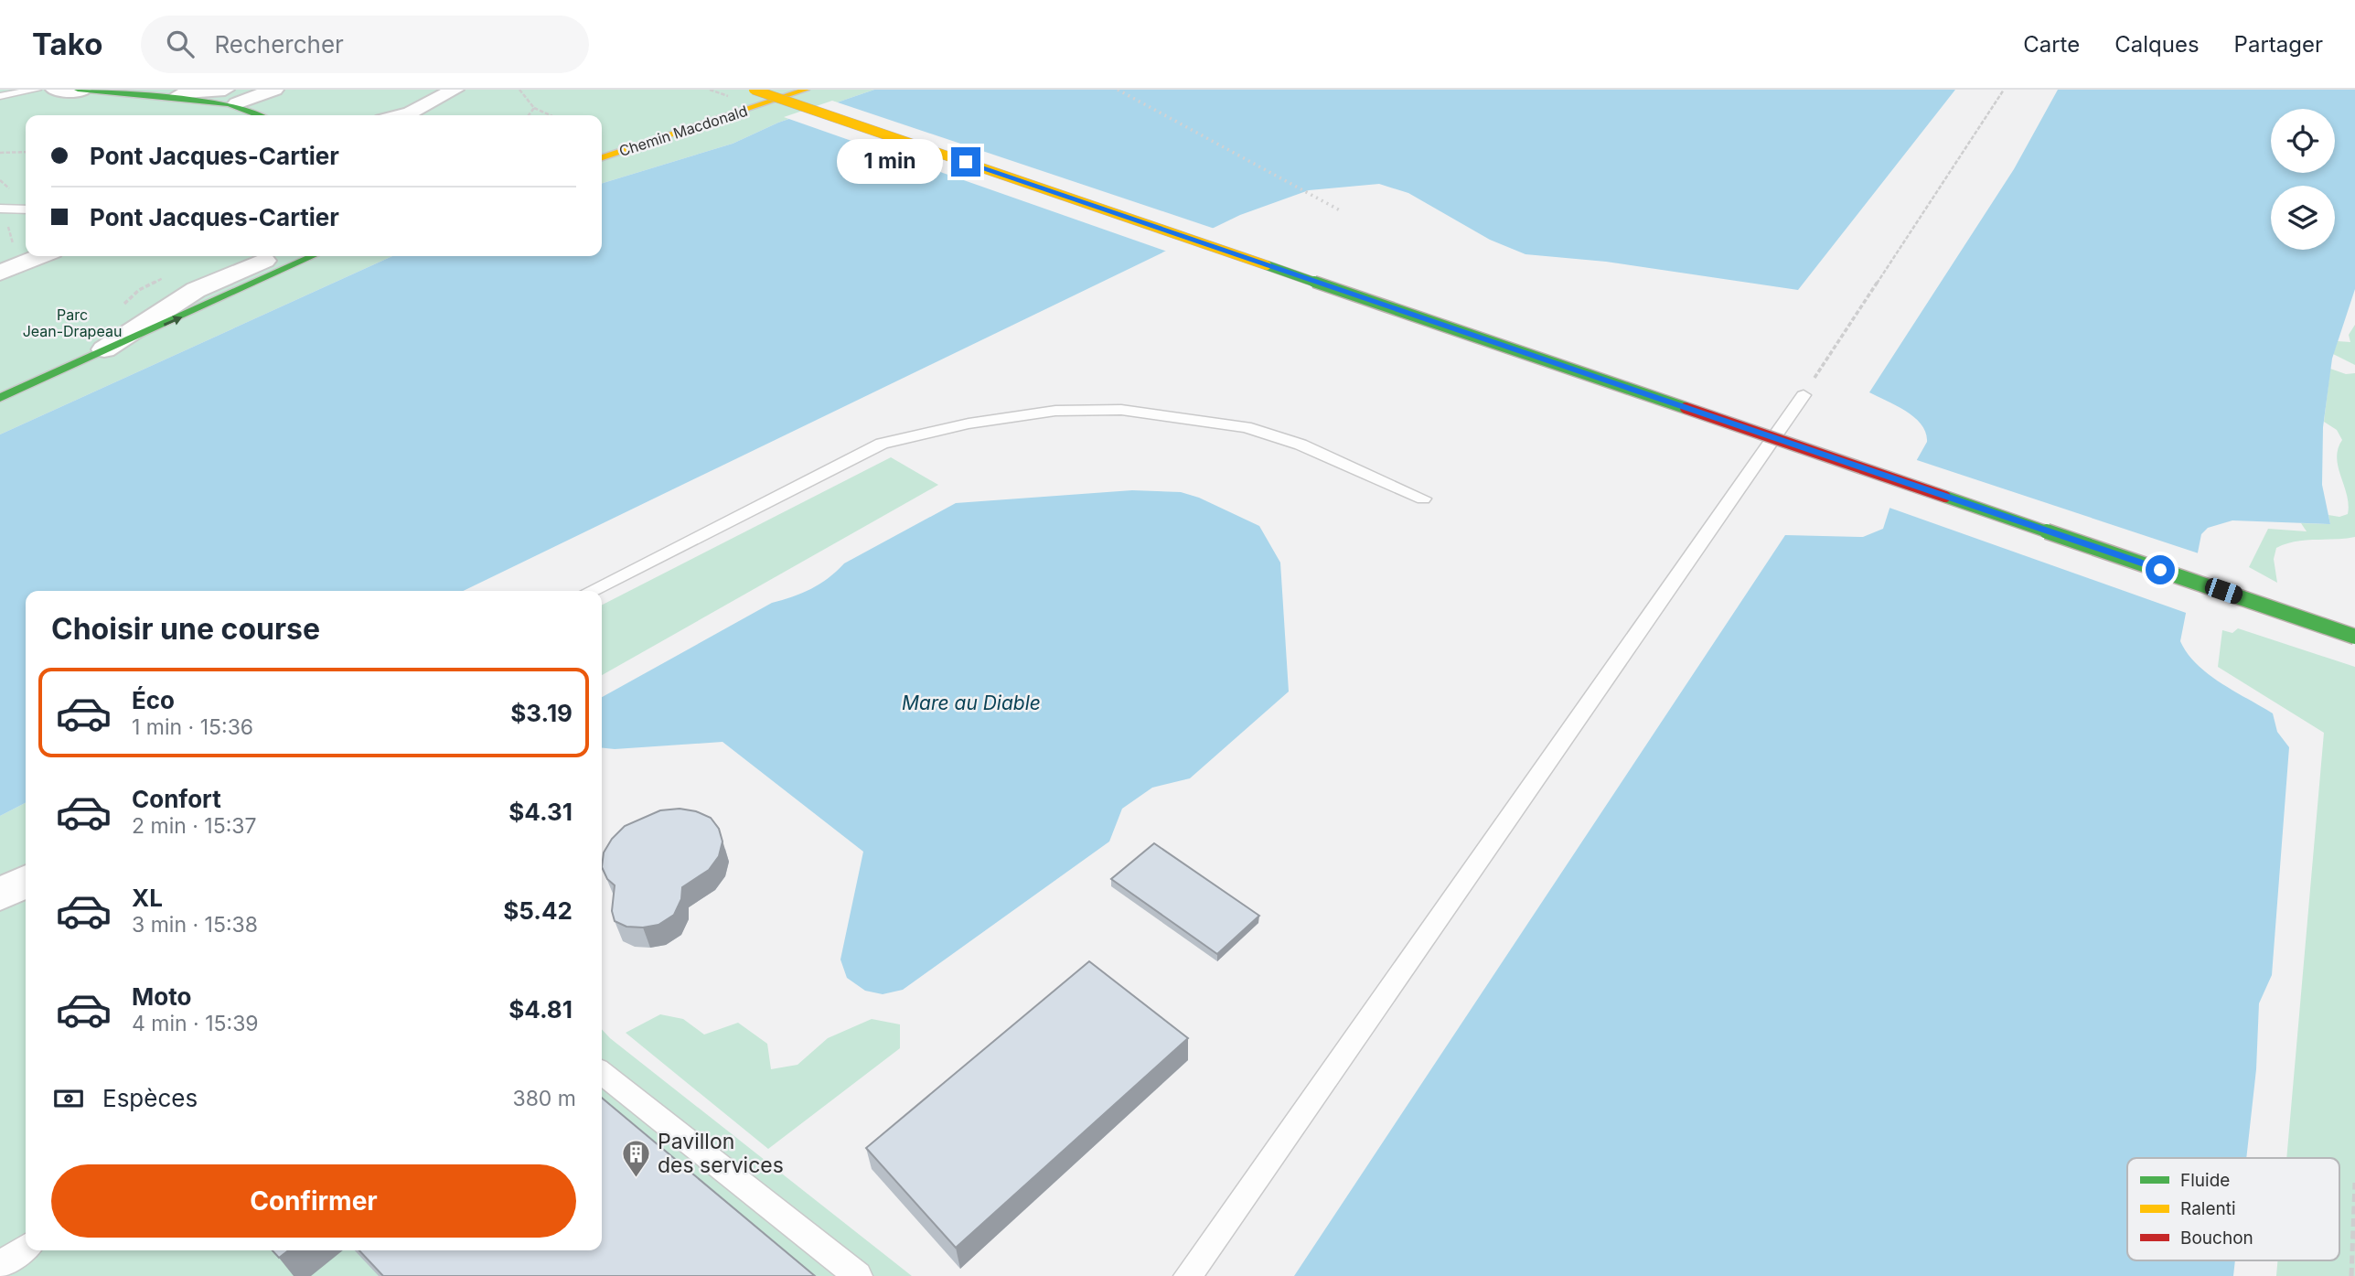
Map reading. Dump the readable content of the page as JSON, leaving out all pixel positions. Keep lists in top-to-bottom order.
{
  "streets": {
    "main road": ["Chemin Macdonald"]
  },
  "water": ["Mare au Diable"],
  "parks": ["Parc Jean-Drapeau"],
  "places": {
    "building": ["Pavillon des services"]
  },
  "legend": ["Fluide", "Ralenti", "Bouchon"],
  "page": {
    "header": "Tako",
    "search": "Rechercher",
    "nav": ["Carte", "Calques", "Partager"],
    "banner": ["Pont Jacques-Cartier", "Pont Jacques-Cartier"],
    "bubble": "1 min",
    "heading": "Choisir une course",
    "list": [
      {
        "name": "Éco",
        "note": "1 min · 15:36",
        "value": "$3.19"
      },
      {
        "name": "Confort",
        "note": "2 min · 15:37",
        "value": "$4.31"
      },
      {
        "name": "XL",
        "note": "3 min · 15:38",
        "value": "$5.42"
      },
      {
        "name": "Moto",
        "note": "4 min · 15:39",
        "value": "$4.81"
      }
    ],
    "pay": ["Espèces", "380 m"],
    "buttons": "Confirmer"
  }
}
